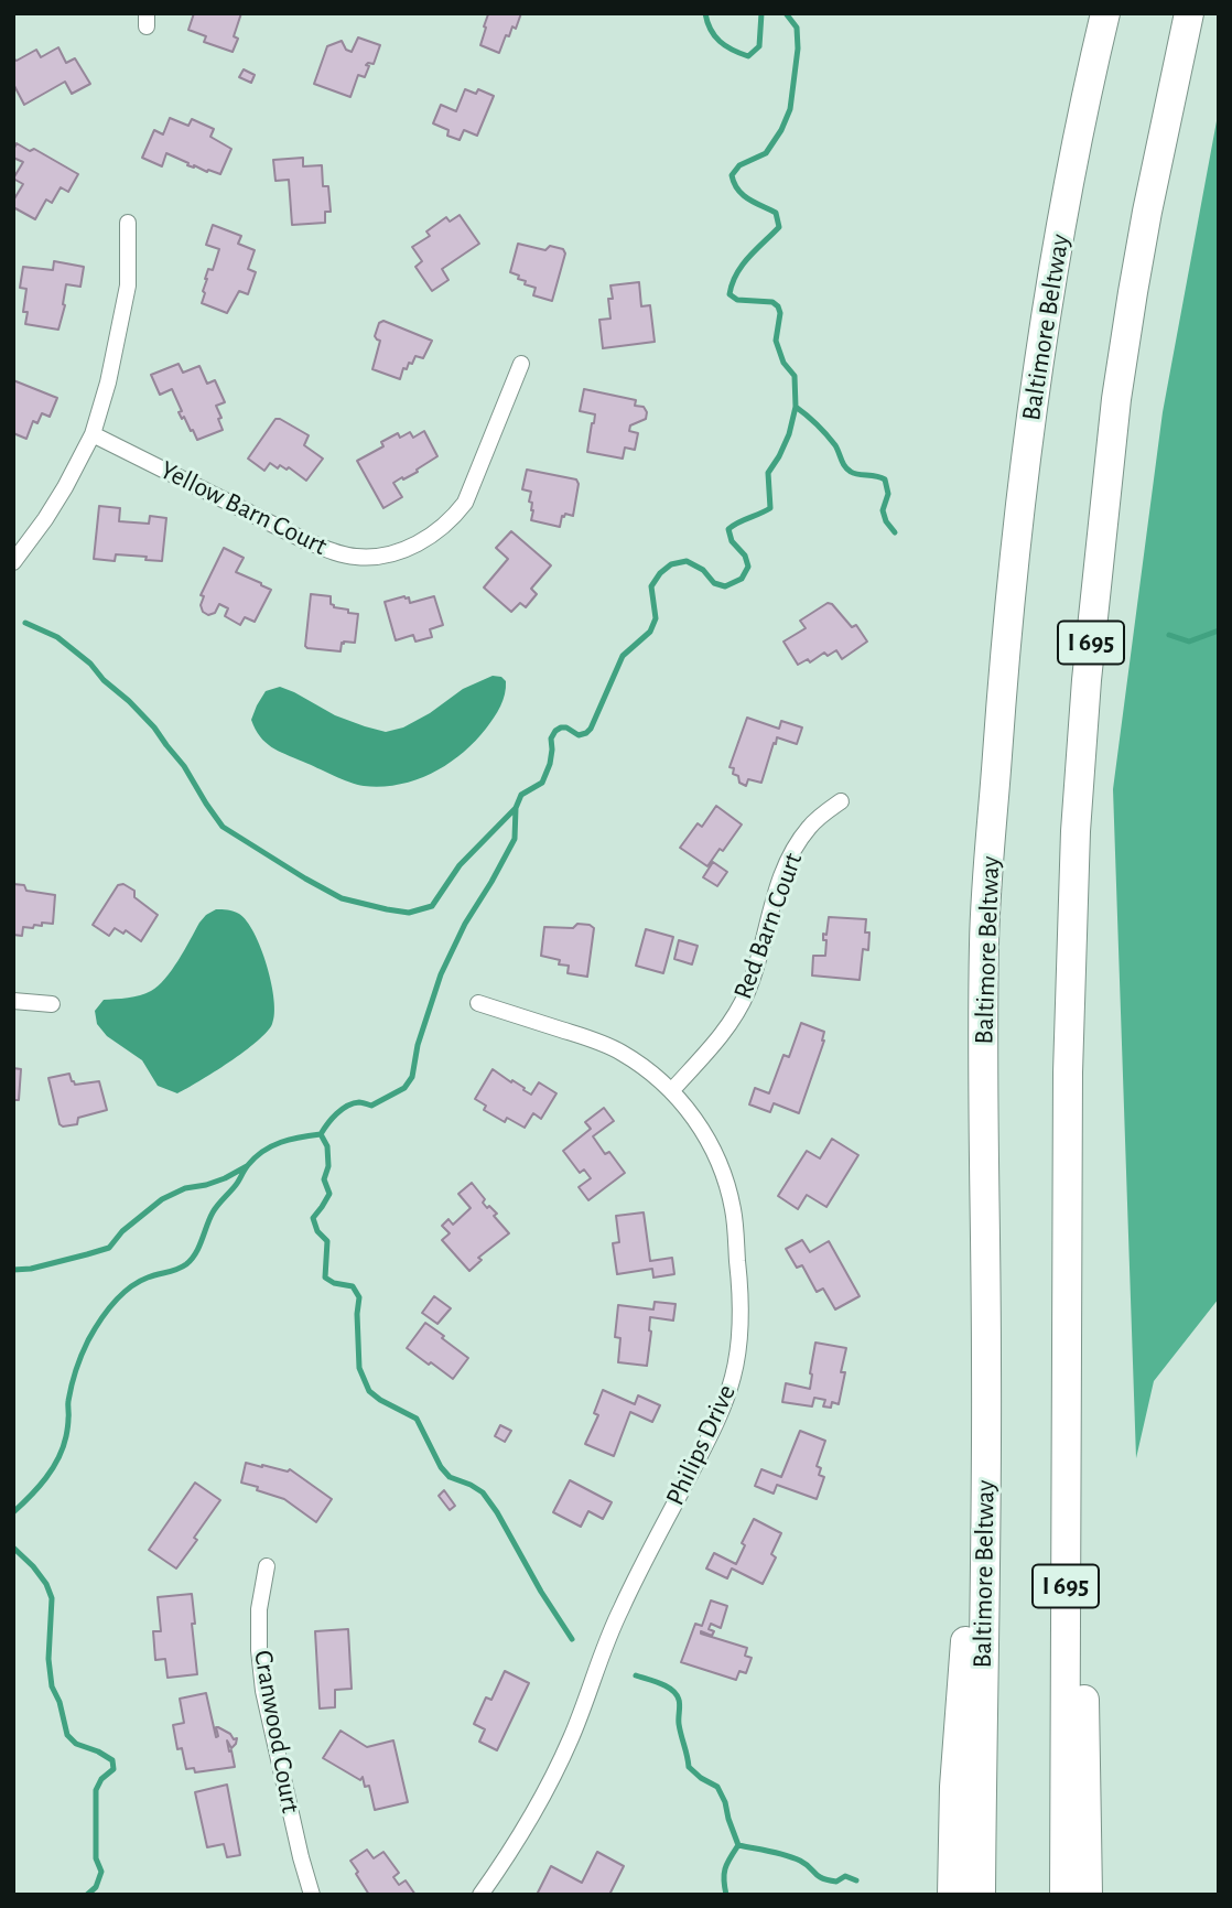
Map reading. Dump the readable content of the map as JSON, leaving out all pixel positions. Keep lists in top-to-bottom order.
{
  "streets": {
    "highway": ["Baltimore Beltway", "I 695"],
    "street": [
      "Yellow Barn Court",
      "Red Barn Court",
      "Philips Drive",
      "Cranwood Court"
    ]
  },
  "crossings": [
    ["Red Barn Court", "Philips Drive"]
  ]
}
